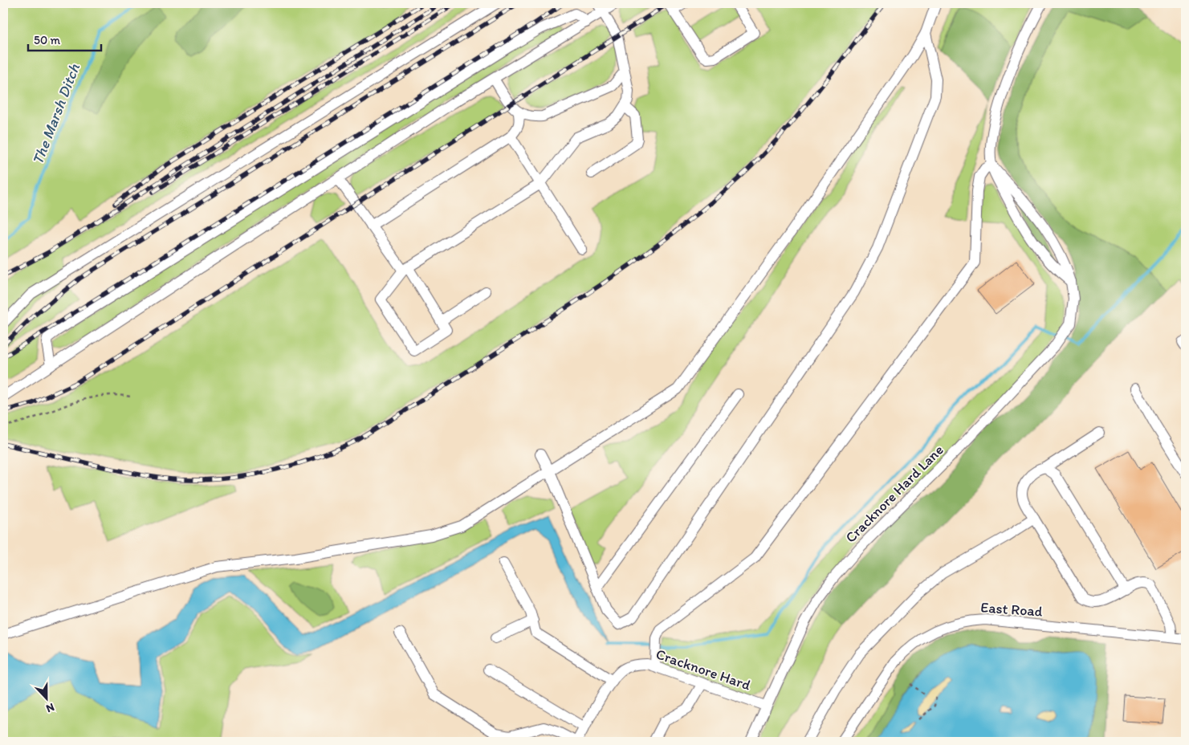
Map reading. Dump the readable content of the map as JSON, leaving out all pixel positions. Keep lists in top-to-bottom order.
{
  "streets": {
    "lane": ["Cracknore Hard Lane", "East Road", "Cracknore Hard"]
  },
  "crossings": [
    ["Cracknore Hard Lane", "Cracknore Hard"]
  ],
  "water": ["The Marsh Ditch"],
  "scale_bar": "50 m",
  "north": "bottom"
}
